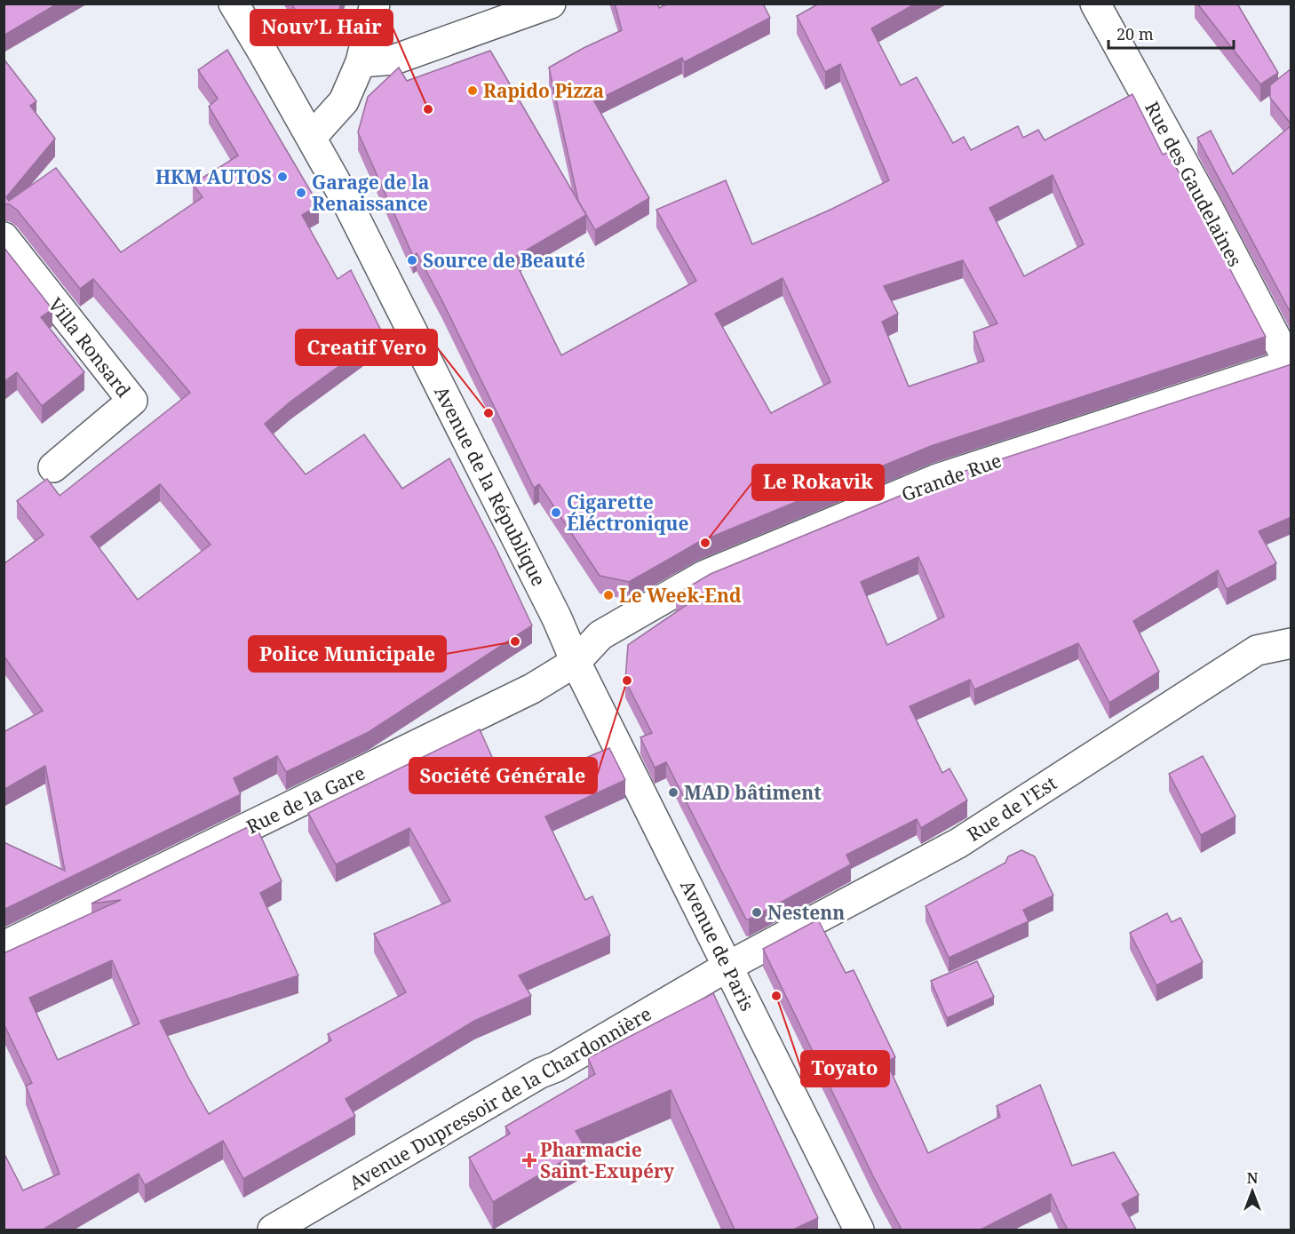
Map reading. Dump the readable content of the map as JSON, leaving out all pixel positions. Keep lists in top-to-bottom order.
{
  "streets": {
    "main road": [
      "Rue des Gaudelaines",
      "Villa Ronsard",
      "Grande Rue",
      "Avenue de la République",
      "Rue de la Gare",
      "Rue de l'Est",
      "Avenue de Paris",
      "Avenue Dupressoir de la Chardonnière"
    ]
  },
  "crossings": [
    ["Rue des Gaudelaines", "Grande Rue"],
    ["Grande Rue", "Avenue de la République"],
    ["Grande Rue", "Rue de la Gare"],
    ["Grande Rue", "Avenue de Paris"],
    ["Avenue de la République", "Rue de la Gare"],
    ["Avenue de la République", "Avenue de Paris"],
    ["Rue de la Gare", "Avenue de Paris"],
    ["Rue de l'Est", "Avenue de Paris"],
    ["Rue de l'Est", "Avenue Dupressoir de la Chardonnière"],
    ["Avenue de Paris", "Avenue Dupressoir de la Chardonnière"]
  ],
  "places": {
    "other": [
      "Rapido Pizza",
      "Nouv’L Hair",
      "HKM AUTOS",
      "Garage de la Renaissance",
      "Source de Beauté",
      "Creatif Vero",
      "Cigarette Éléctronique",
      "Le Rokavik",
      "Le Week-End",
      "Police Municipale",
      "Société Générale",
      "MAD bâtiment",
      "Nestenn",
      "Toyato"
    ],
    "health": ["Pharmacie Saint-Exupéry"]
  },
  "scale_bar": "20 m",
  "north": "top"
}
